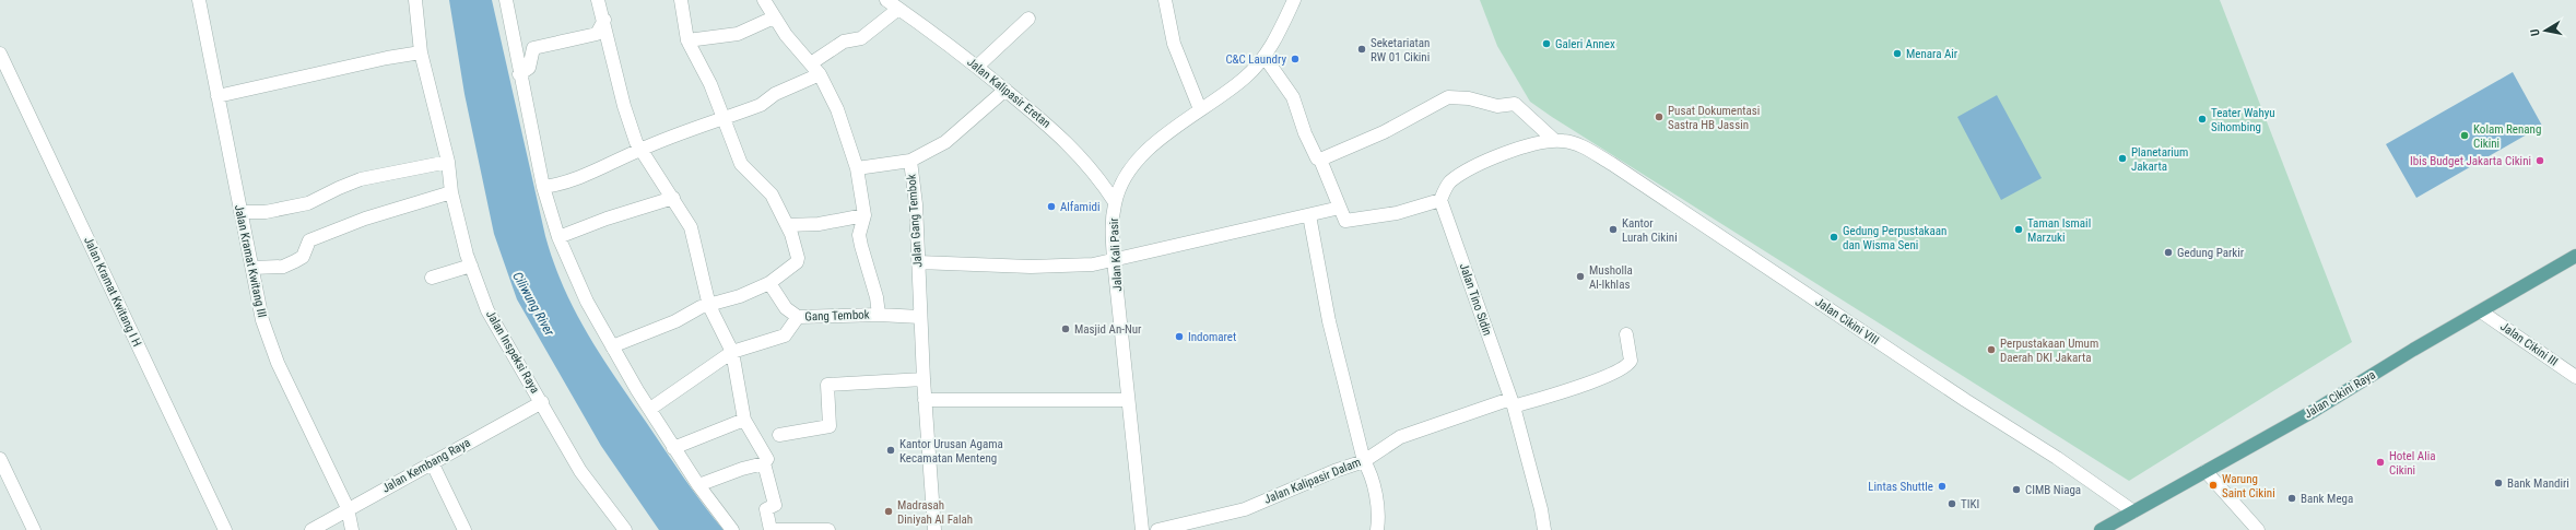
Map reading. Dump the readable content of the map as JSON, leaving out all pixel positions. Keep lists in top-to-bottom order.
{
  "streets": {
    "main road": ["Jalan Cikini Raya"],
    "street": [
      "Jalan Kalipasir Eretan",
      "Jalan Gang Tembok",
      "Jalan Kali Pasir",
      "Jalan Kramat Kwitang III",
      "Jalan Kramat Kwitang I H",
      "Jalan Tino Sidin",
      "Gang Tembok",
      "Jalan Cikini VIII",
      "Jalan Cikini III",
      "Jalan Inspeksi Raya",
      "Jalan Kembang Raya",
      "Jalan Kalipasir Dalam"
    ]
  },
  "crossings": [
    ["Jalan Kalipasir Eretan", "Jalan Gang Tembok"],
    ["Jalan Kalipasir Eretan", "Jalan Kali Pasir"],
    ["Jalan Kramat Kwitang III", "Jalan Kembang Raya"],
    ["Jalan Tino Sidin", "Jalan Kalipasir Dalam"],
    ["Jalan Cikini VIII", "Jalan Cikini Raya"],
    ["Jalan Cikini III", "Jalan Cikini Raya"],
    ["Jalan Inspeksi Raya", "Jalan Kembang Raya"]
  ],
  "water": ["Ciliwung River"],
  "places": [
    "Galeri Annex",
    "Seketariatan RW 01 Cikini",
    "Menara Air",
    "C&C Laundry",
    "Pusat Dokumentasi Sastra HB Jassin",
    "Teater Wahyu Sihombing",
    "Kolam Renang Cikini",
    "Planetarium Jakarta",
    "Ibis Budget Jakarta Cikini",
    "Alfamidi",
    "Kantor Lurah Cikini",
    "Taman Ismail Marzuki",
    "Gedung Perpustakaan dan Wisma Seni",
    "Gedung Parkir",
    "Musholla Al-Ikhlas",
    "Masjid An-Nur",
    "Indomaret",
    "Perpustakaan Umum Daerah DKI Jakarta",
    "Kantor Urusan Agama Kecamatan Menteng",
    "Hotel Alia Cikini",
    "Bank Mandiri",
    "Warung Saint Cikini",
    "Lintas Shuttle",
    "CIMB Niaga",
    "Bank Mega",
    "TIKI",
    "Madrasah Diniyah Al Falah"
  ],
  "north": "left"
}
